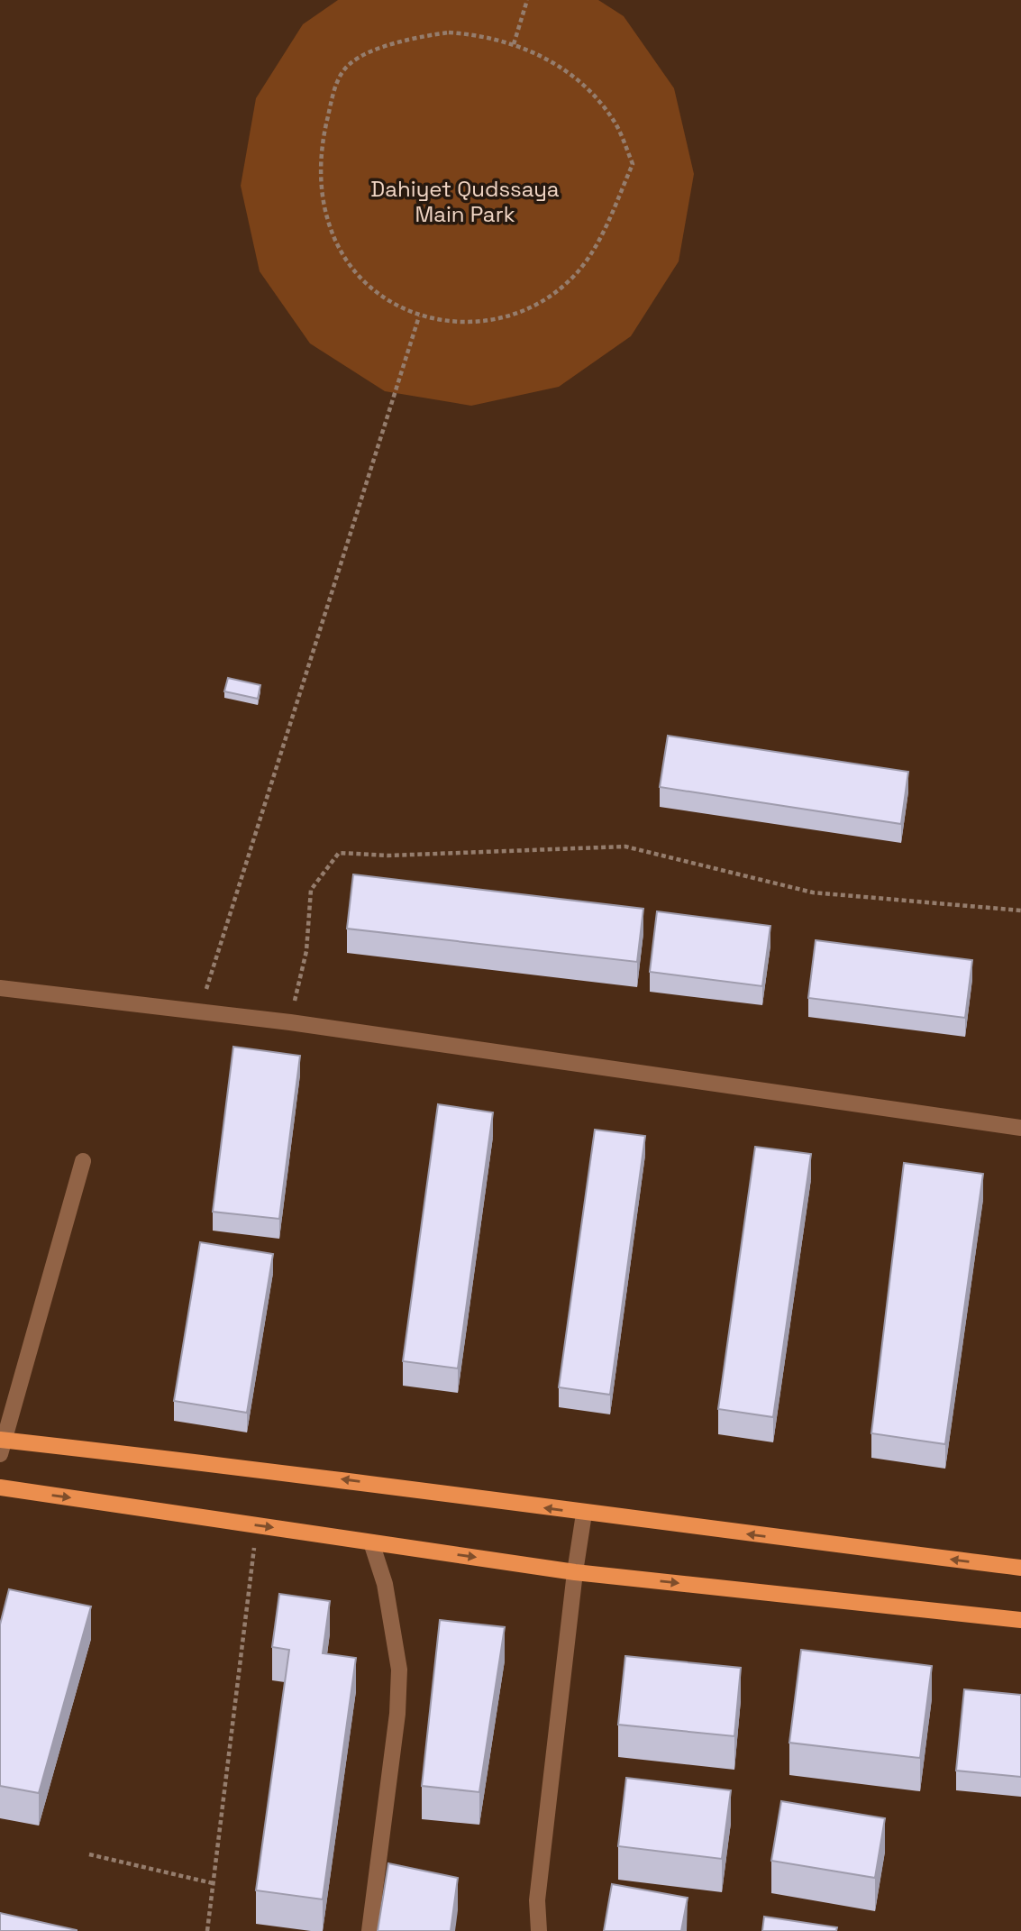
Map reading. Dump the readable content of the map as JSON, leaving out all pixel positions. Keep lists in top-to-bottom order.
{
  "parks": ["Dahiyet Qudssaya Main Park"]
}
